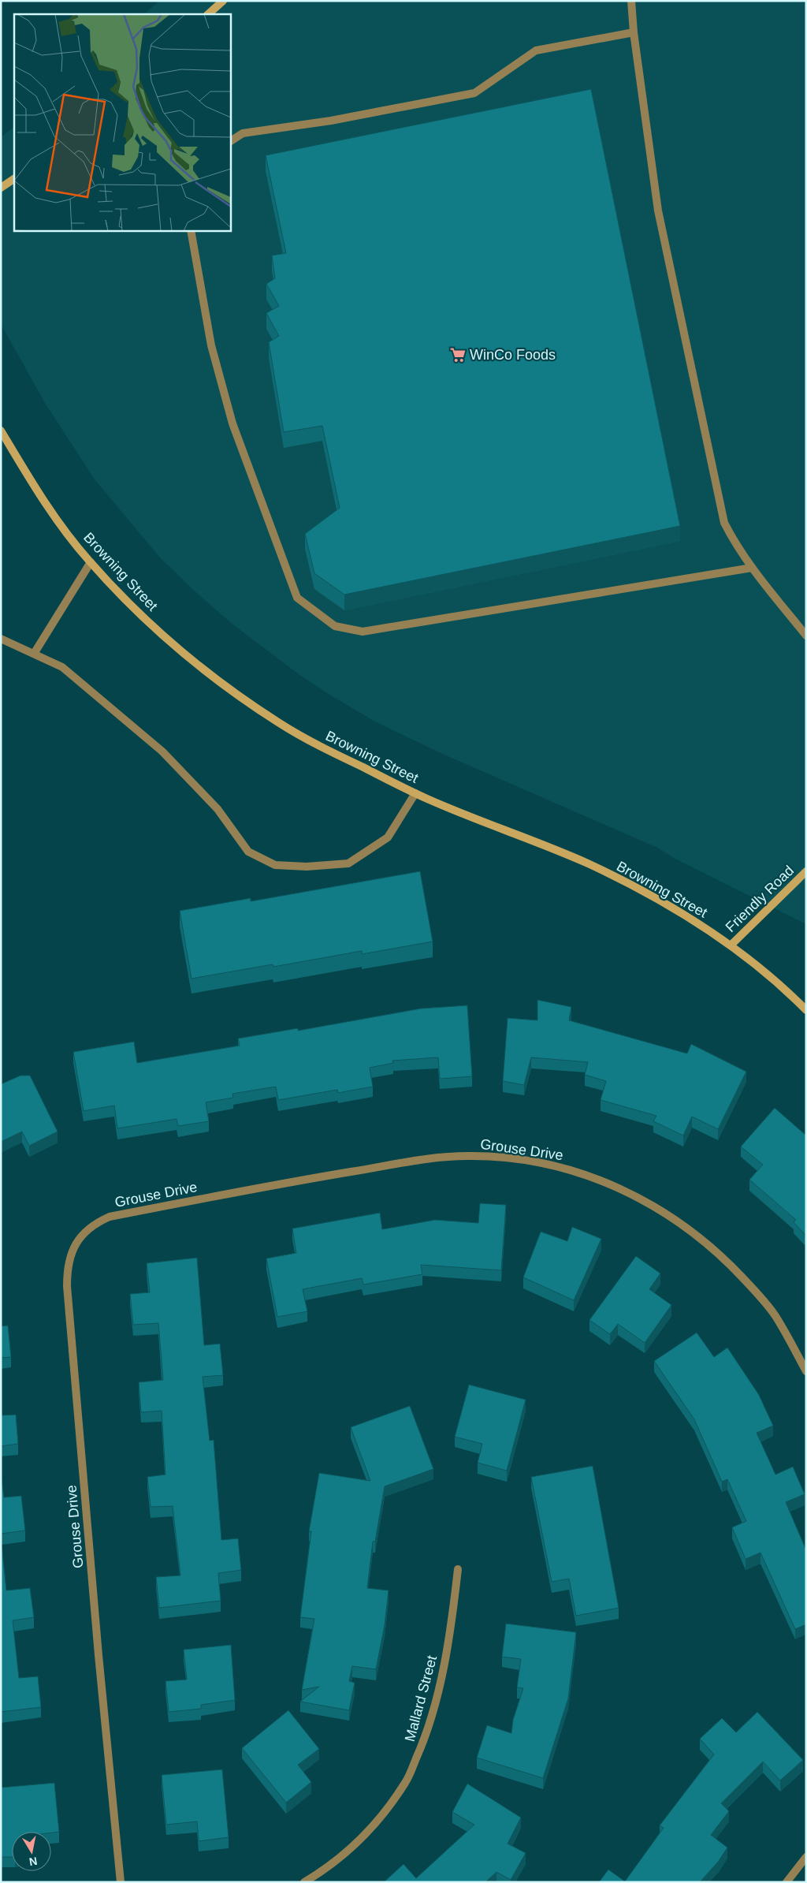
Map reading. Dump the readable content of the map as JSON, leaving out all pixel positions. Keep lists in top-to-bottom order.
{
  "streets": {
    "street": [
      "Browning Street",
      "Friendly Road",
      "Grouse Drive",
      "Mallard Street"
    ]
  },
  "crossings": [
    ["Browning Street", "Friendly Road"]
  ],
  "places": {
    "supermarket": ["WinCo Foods"]
  },
  "north": "bottom"
}
